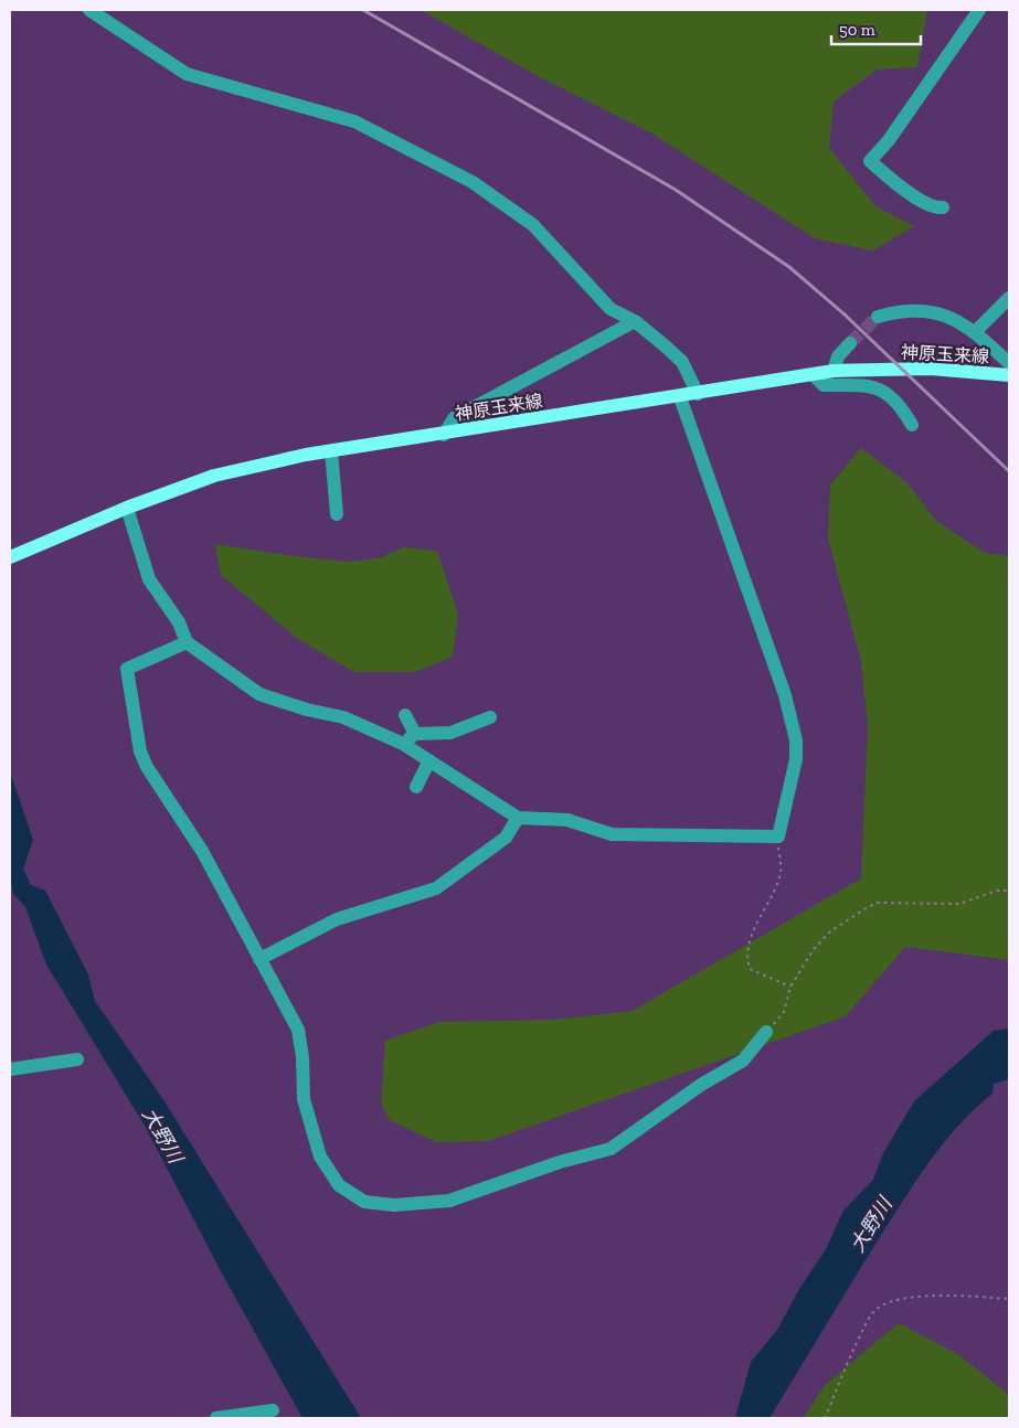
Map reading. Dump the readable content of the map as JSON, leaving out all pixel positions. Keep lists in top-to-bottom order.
{
  "streets": {
    "main road": ["神原玉来線"]
  },
  "water": ["大野川"],
  "scale_bar": "50 m"
}
